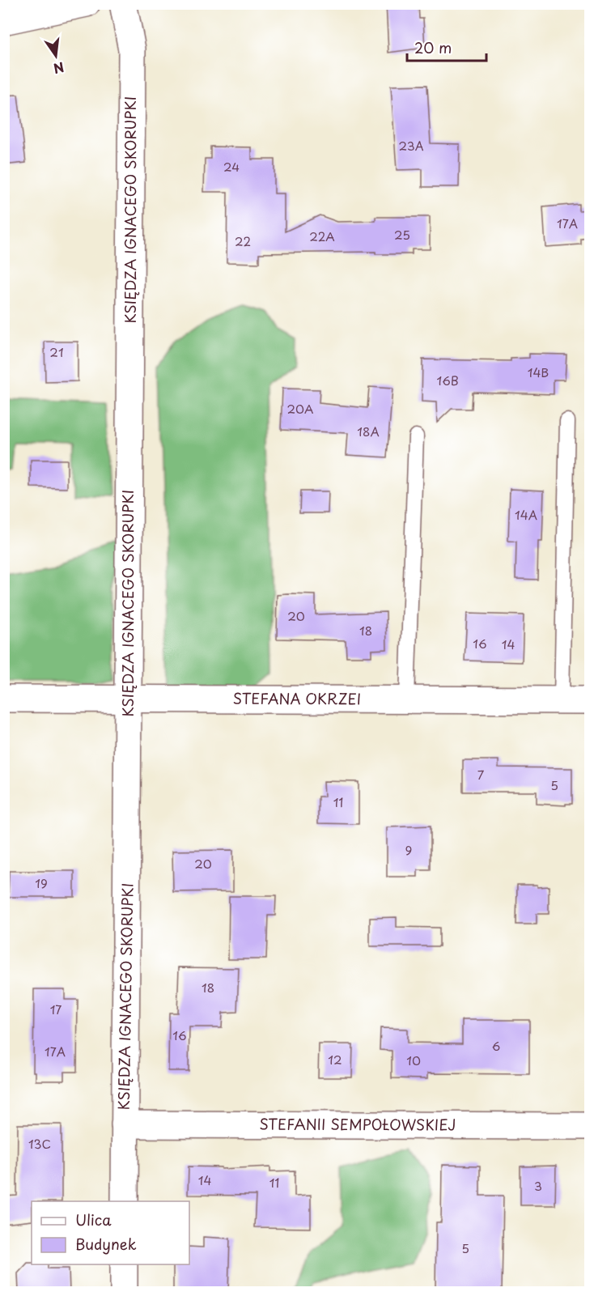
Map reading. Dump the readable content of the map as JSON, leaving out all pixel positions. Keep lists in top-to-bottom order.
{
  "streets": {
    "street": ["KSIĘDZA IGNACEGO SKORUPKI", "STEFANA OKRZEI", "STEFANII SEMPOŁOWSKIEJ"]
  },
  "crossings": [
    ["KSIĘDZA IGNACEGO SKORUPKI", "STEFANA OKRZEI"],
    ["KSIĘDZA IGNACEGO SKORUPKI", "STEFANII SEMPOŁOWSKIEJ"]
  ],
  "house_numbers": [
    "23A",
    "24",
    "17A",
    "25",
    "22A",
    "22",
    "21",
    "14B",
    "16B",
    "20A",
    "18A",
    "14A",
    "20",
    "18",
    "16",
    "14",
    "7",
    "5",
    "11",
    "9",
    "20",
    "19",
    "18",
    "17",
    "16",
    "6",
    "17A",
    "12",
    "10",
    "13C",
    "14",
    "11",
    "3",
    "5"
  ],
  "legend": ["Ulica", "Budynek"],
  "scale_bar": "20 m",
  "north": "bottom"
}
